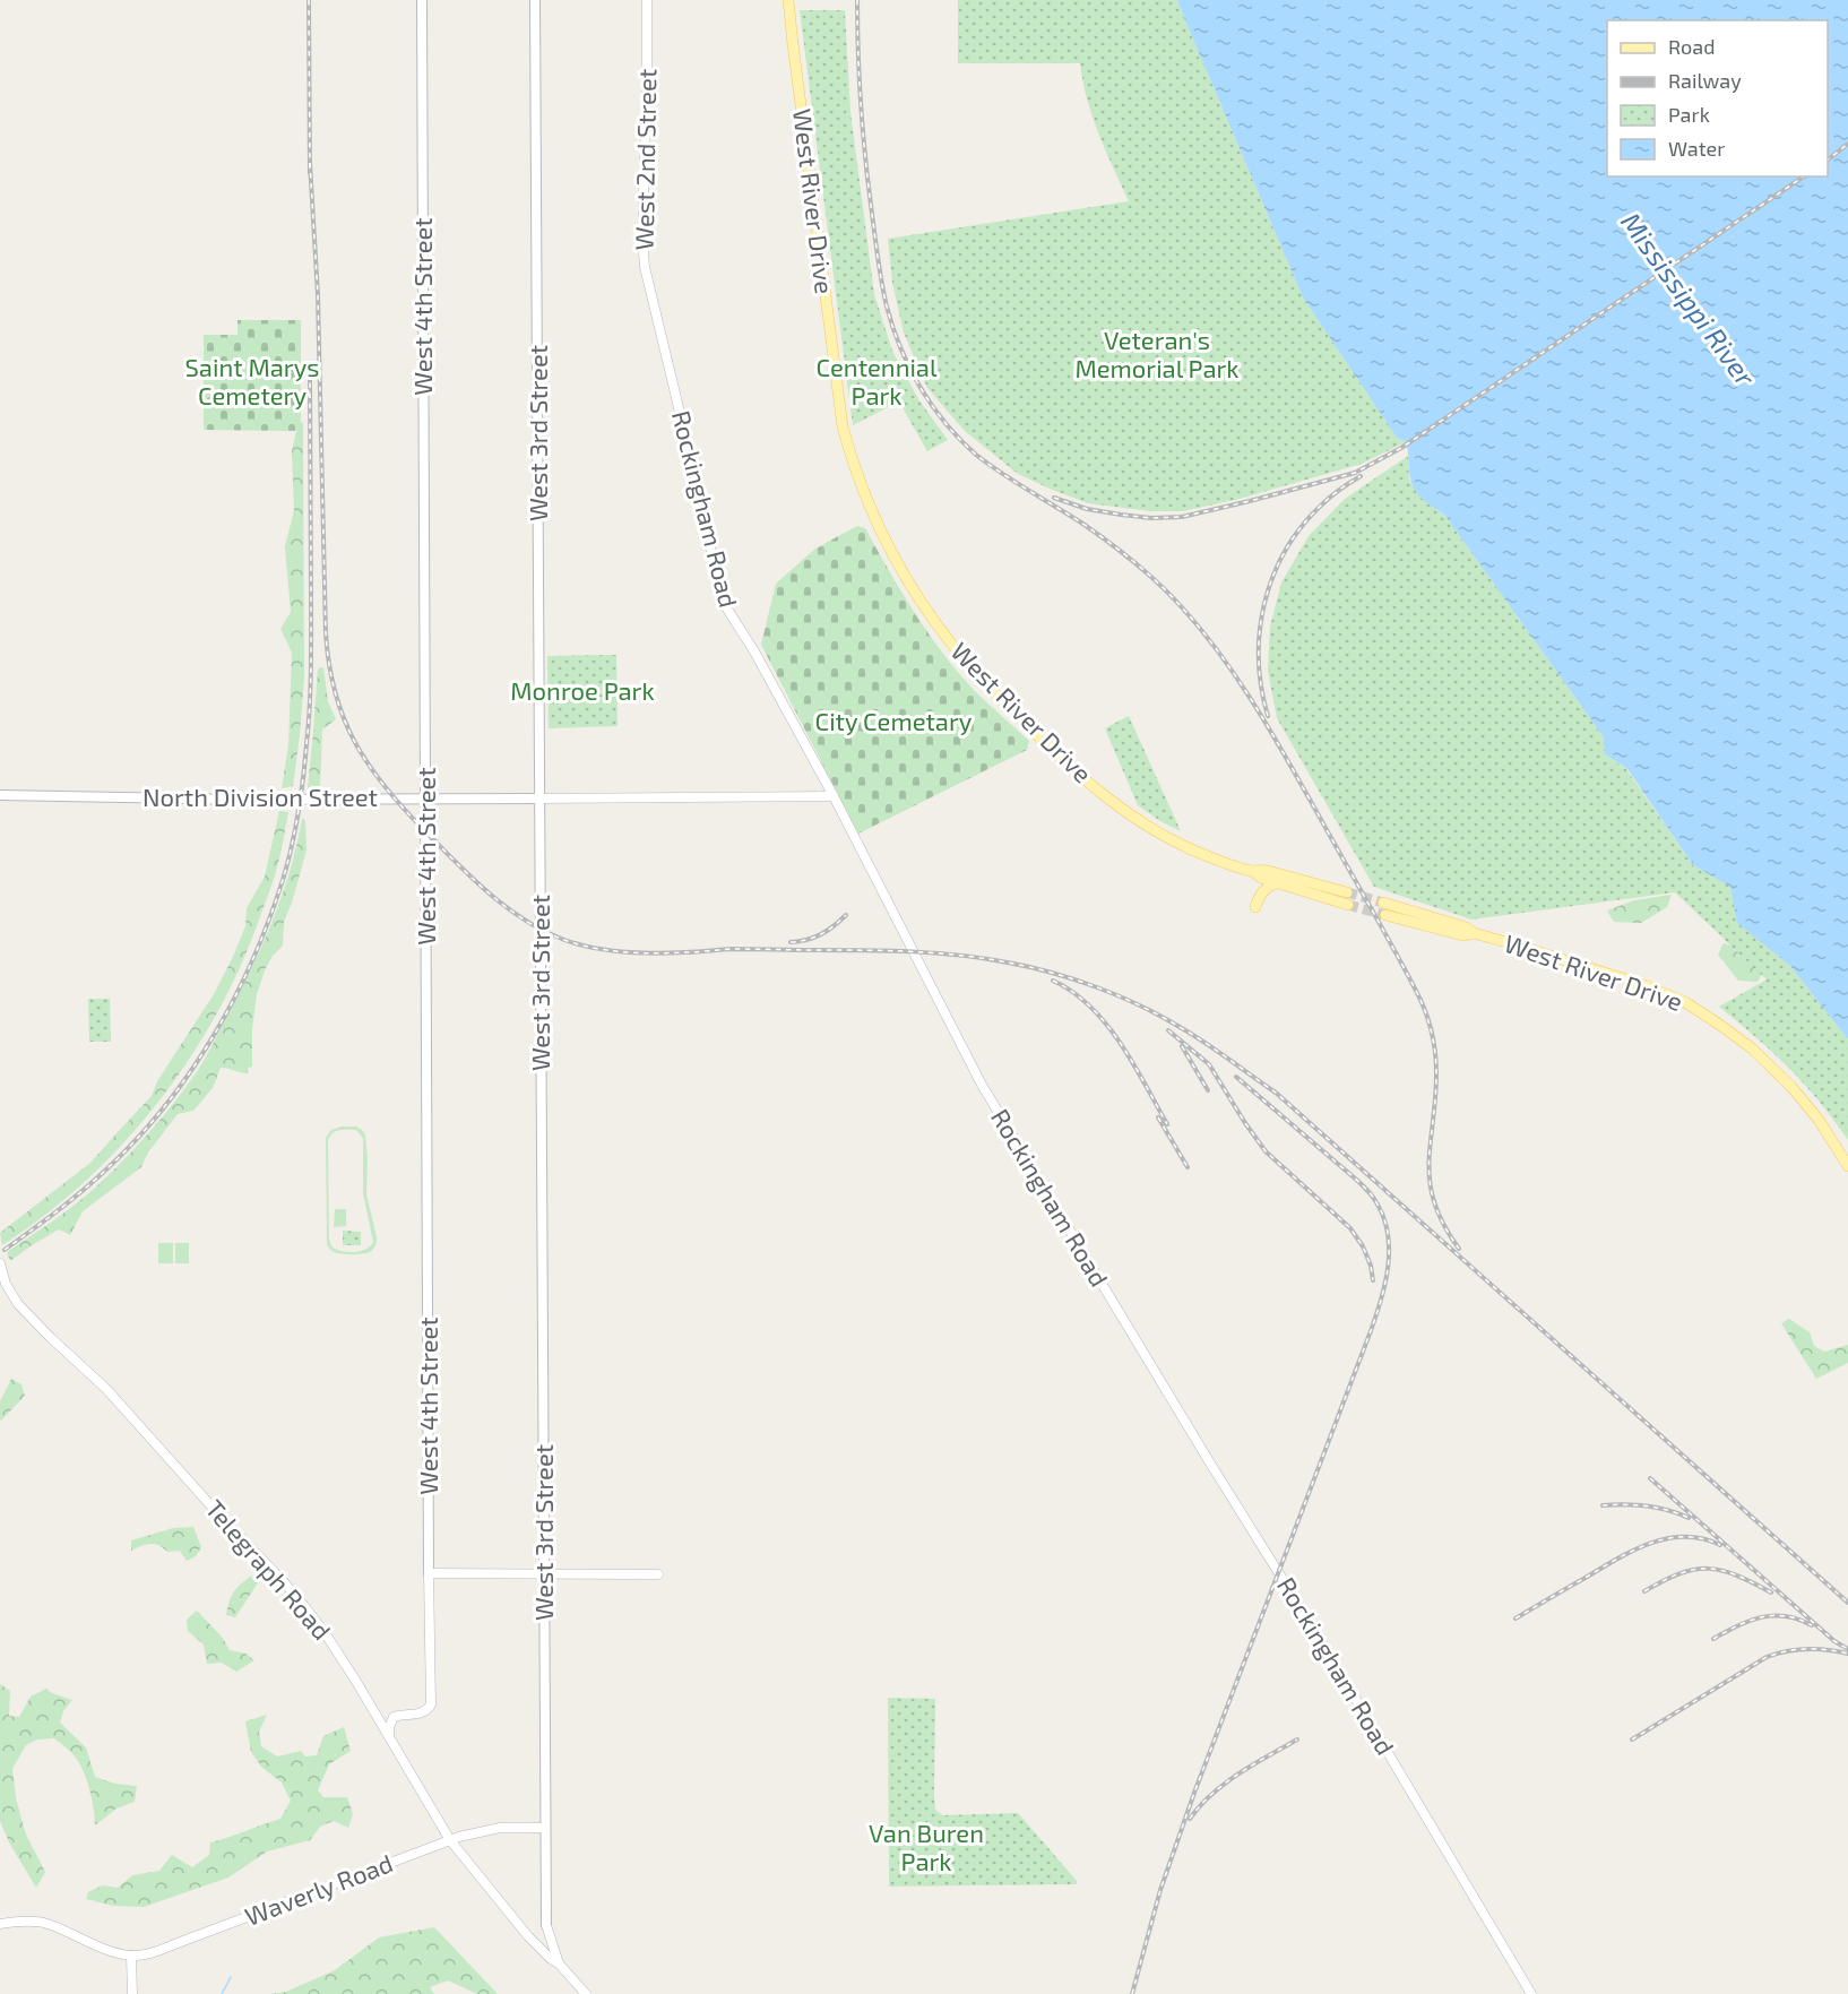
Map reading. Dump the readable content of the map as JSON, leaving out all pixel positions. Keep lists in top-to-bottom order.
{
  "streets": {
    "main road": [
      "West River Drive",
      "West 4th Street",
      "West 3rd Street",
      "North Division Street"
    ],
    "street": [
      "West 2nd Street",
      "Rockingham Road",
      "Telegraph Road",
      "Waverly Road"
    ]
  },
  "crossings": [
    ["West 2nd Street", "Rockingham Road"],
    ["West 4th Street", "North Division Street"],
    ["West 3rd Street", "North Division Street"],
    ["West 3rd Street", "Telegraph Road"],
    ["West 3rd Street", "Waverly Road"],
    ["Rockingham Road", "North Division Street"],
    ["Telegraph Road", "Waverly Road"]
  ],
  "water": ["Mississippi River"],
  "parks": [
    "Veteran's Memorial Park",
    "Saint Marys Cemetery",
    "Centennial Park",
    "Monroe Park",
    "City Cemetary",
    "Van Buren Park"
  ],
  "legend": [
    "Road",
    "Railway",
    "Park",
    "Water"
  ]
}
